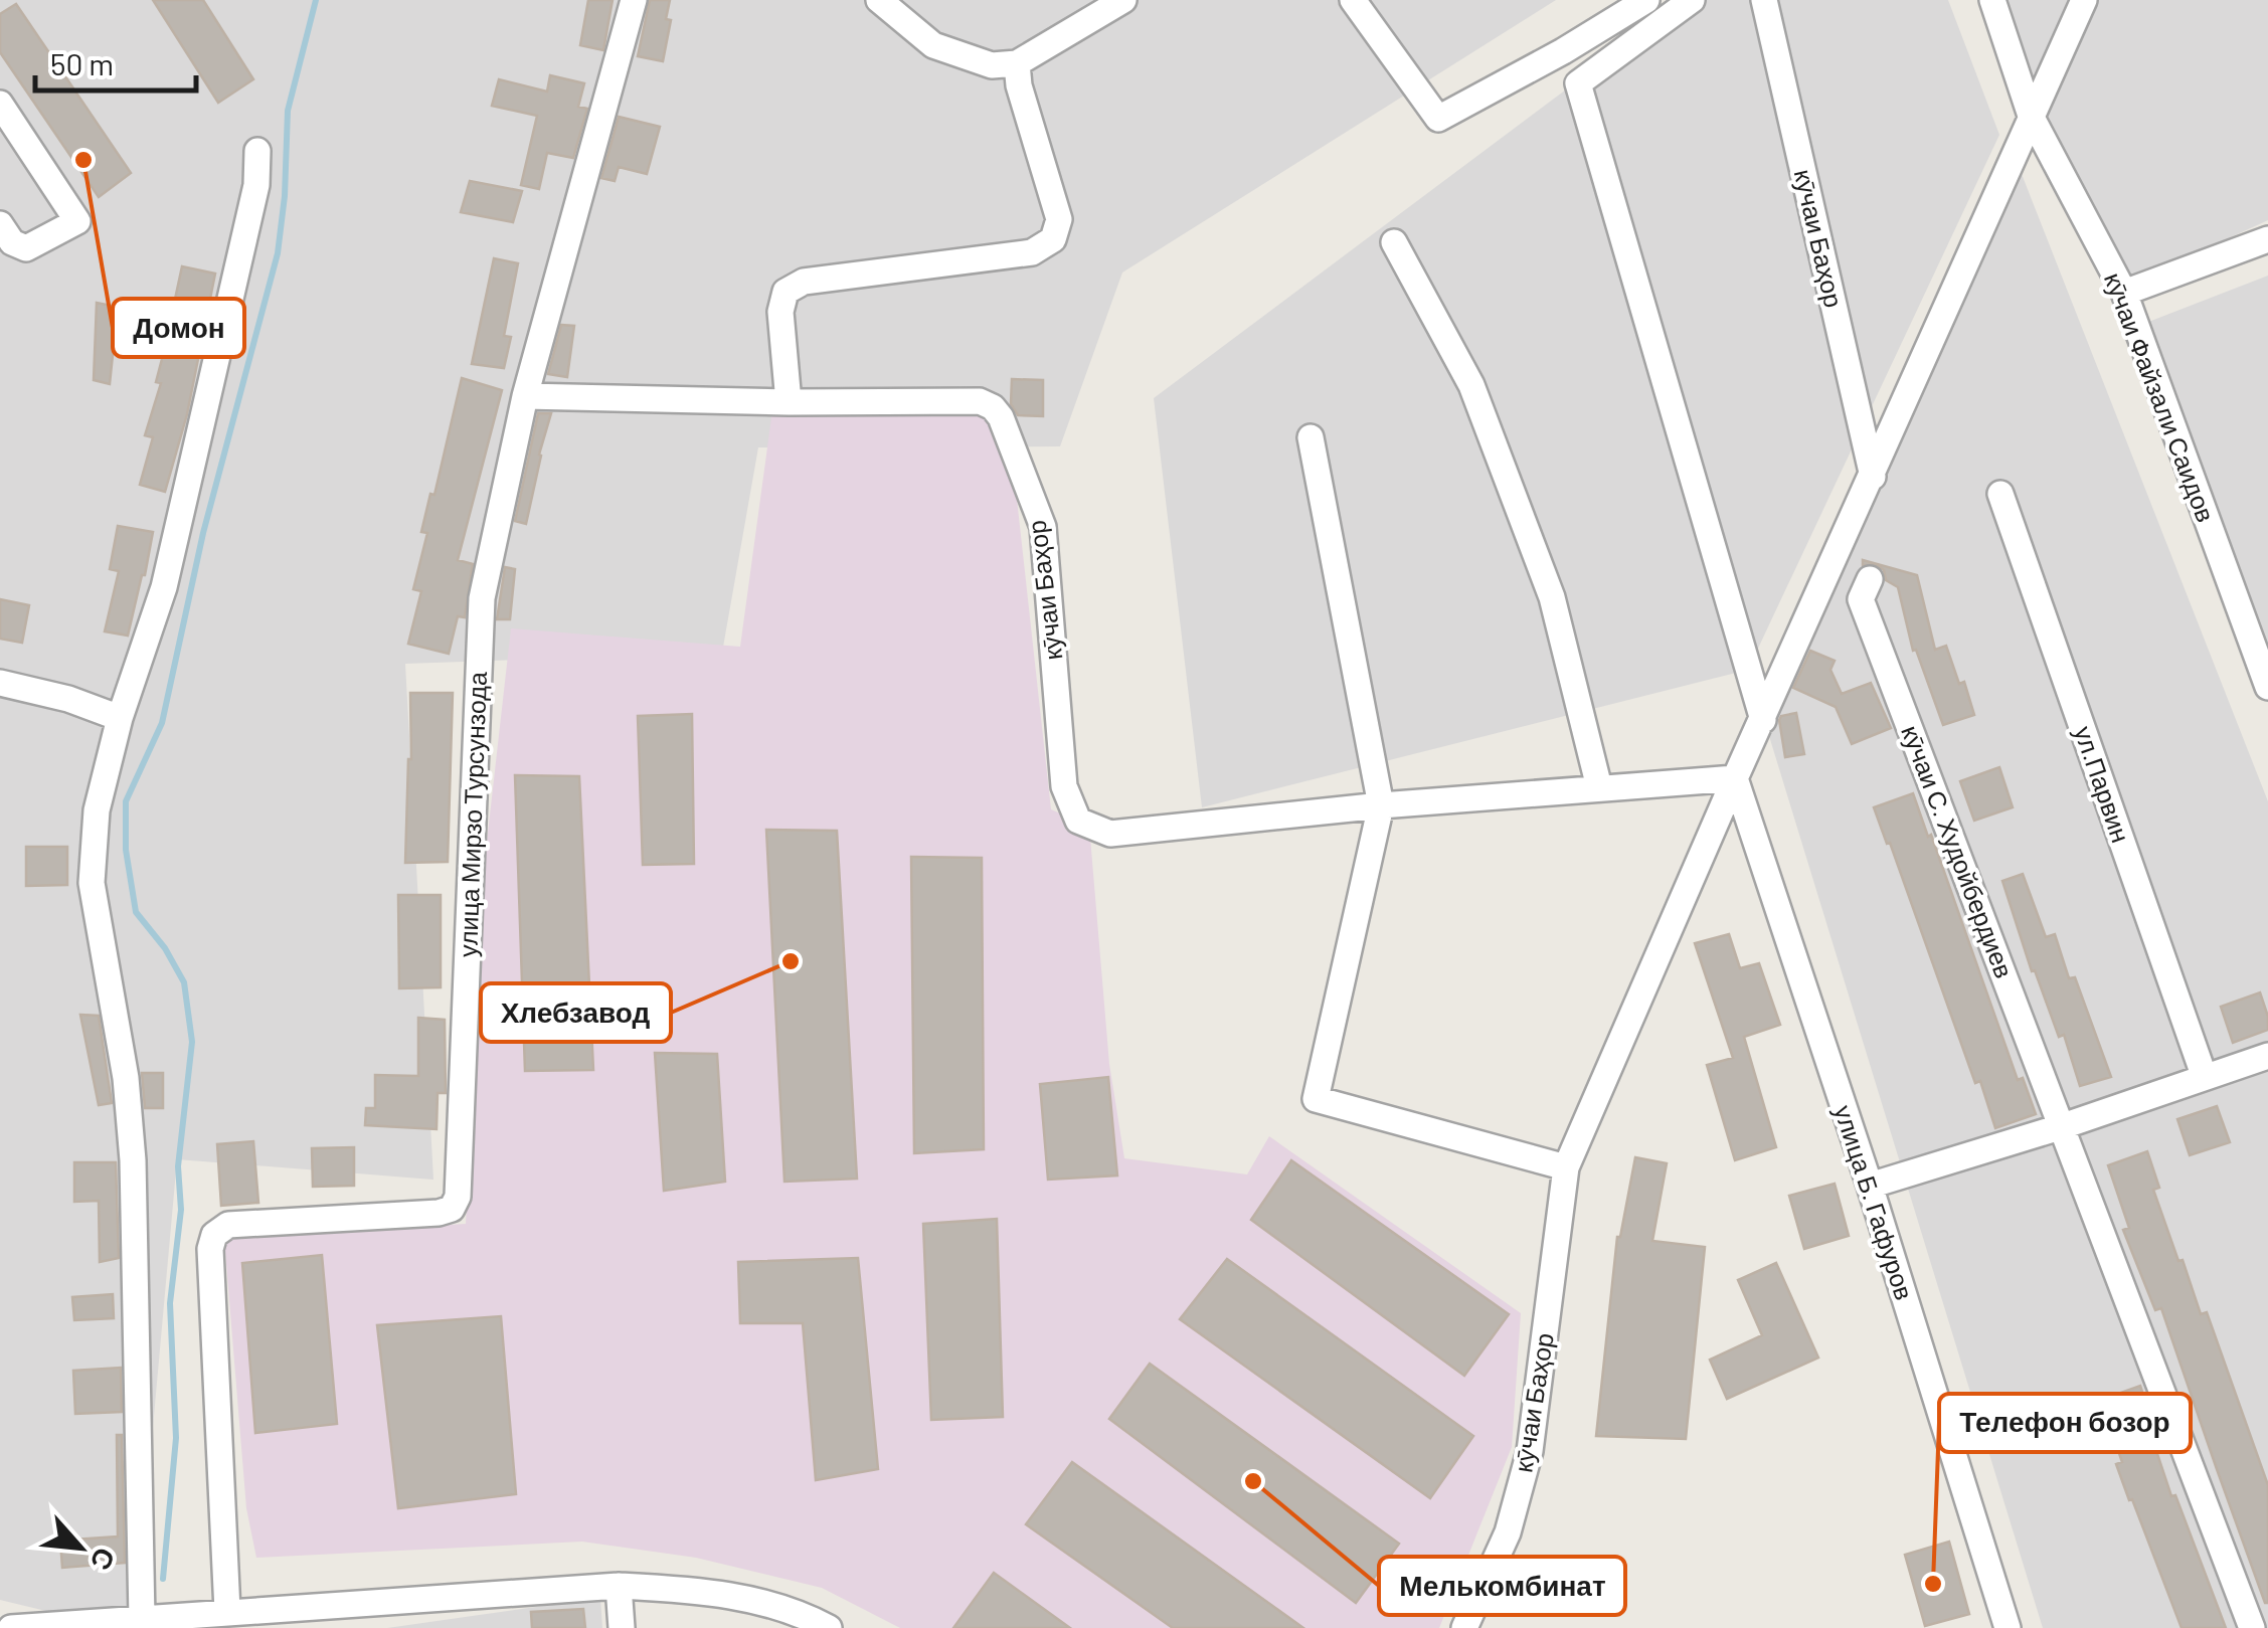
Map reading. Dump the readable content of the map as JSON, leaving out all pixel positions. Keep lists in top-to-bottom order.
{
  "streets": {
    "street": [
      "кӯчаи Баҳор",
      "кӯчаи Файзали Саидов",
      "ул.Парвин",
      "улица Мирзо Турсунзода",
      "кӯчаи С. Худойбердиев",
      "улица Б. Гафуров"
    ]
  },
  "crossings": [
    ["кӯчаи Баҳор", "кӯчаи Файзали Саидов"],
    ["кӯчаи Баҳор", "улица Мирзо Турсунзода"],
    ["кӯчаи Баҳор", "улица Б. Гафуров"]
  ],
  "places": [
    "Домон",
    "Хлебзавод",
    "Мелькомбинат",
    "Телефон бозор"
  ],
  "scale_bar": "50 m",
  "north": "bottom right"
}
